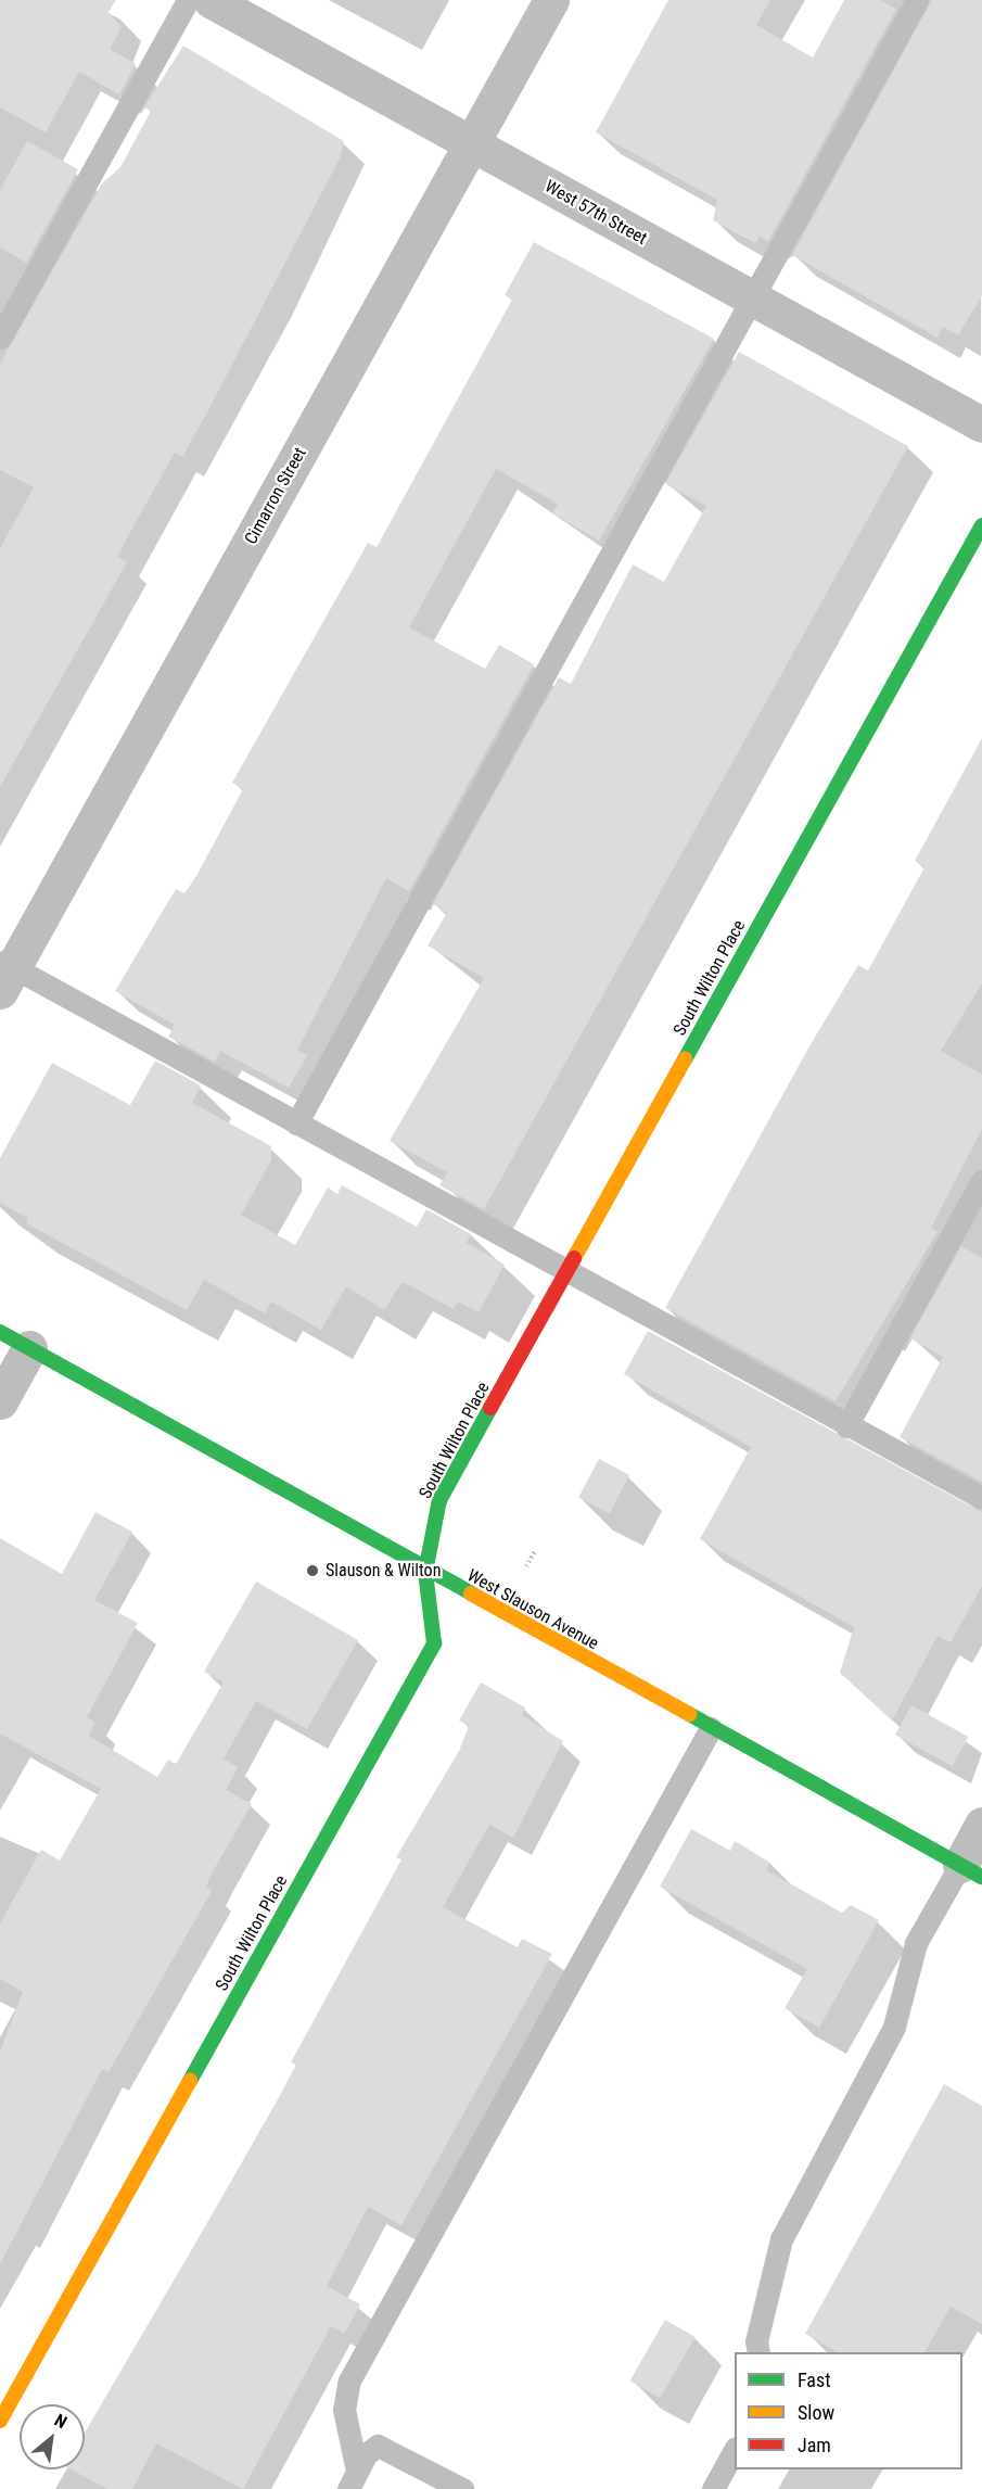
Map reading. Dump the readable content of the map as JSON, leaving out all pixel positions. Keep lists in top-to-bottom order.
{
  "streets": {
    "street": [
      "West 57th Street",
      "Cimarron Street",
      "South Wilton Place",
      "West Slauson Avenue"
    ]
  },
  "crossings": [
    ["West 57th Street", "Cimarron Street"],
    ["South Wilton Place", "West Slauson Avenue"]
  ],
  "places": ["Slauson & Wilton"],
  "legend": ["Fast", "Slow", "Jam"],
  "north": "top right"
}
